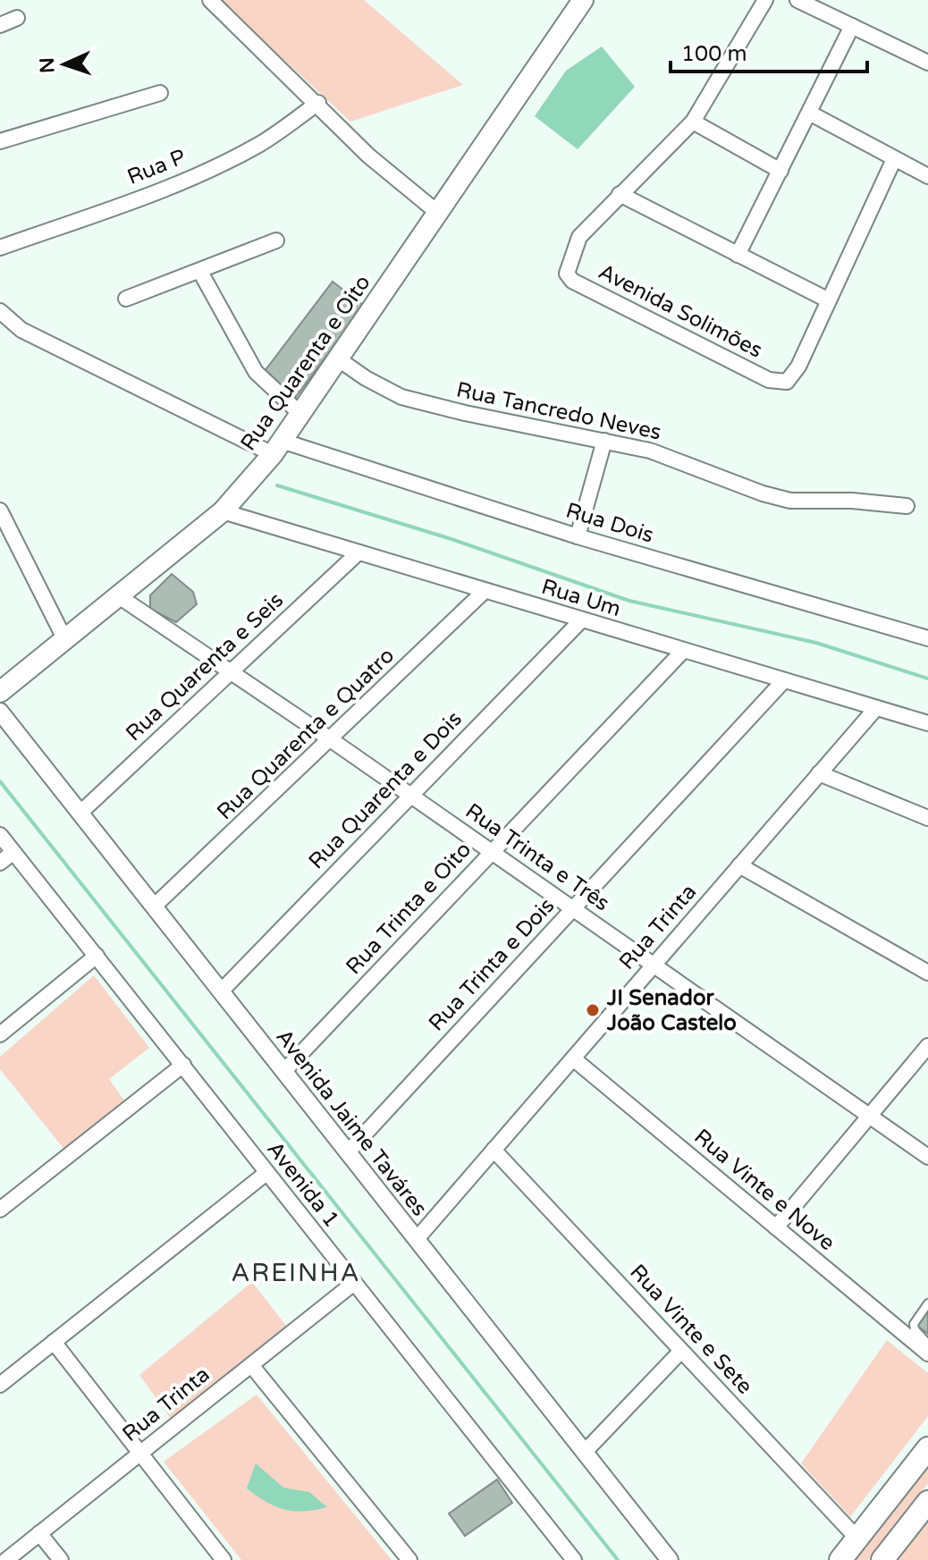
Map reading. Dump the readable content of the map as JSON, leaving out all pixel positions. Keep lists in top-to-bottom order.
{
  "streets": {
    "main road": ["Rua Quarenta e Oito"],
    "street": [
      "Rua P",
      "Avenida Solimões",
      "Rua Tancredo Neves",
      "Rua Dois",
      "Rua Um",
      "Rua Quarenta e Seis",
      "Rua Quarenta e Quatro",
      "Rua Quarenta e Dois",
      "Rua Trinta e Três",
      "Rua Trinta e Oito",
      "Rua Trinta",
      "Rua Trinta e Dois",
      "Avenida Jaime Taváres",
      "Avenida 1",
      "Rua Vinte e Nove",
      "Rua Vinte e Sete"
    ]
  },
  "crossings": [
    ["Rua Quarenta e Oito", "Rua Tancredo Neves"],
    ["Rua Quarenta e Oito", "Rua Dois"],
    ["Rua Quarenta e Oito", "Rua Um"],
    ["Rua Quarenta e Oito", "Rua Trinta e Três"],
    ["Rua Um", "Rua Quarenta e Seis"],
    ["Rua Um", "Rua Quarenta e Quatro"],
    ["Rua Um", "Rua Quarenta e Dois"],
    ["Rua Um", "Rua Trinta e Oito"],
    ["Rua Um", "Rua Trinta"],
    ["Rua Um", "Rua Trinta e Dois"],
    ["Rua Quarenta e Seis", "Rua Trinta e Três"],
    ["Rua Quarenta e Seis", "Avenida Jaime Taváres"],
    ["Rua Quarenta e Quatro", "Rua Trinta e Três"],
    ["Rua Quarenta e Quatro", "Avenida Jaime Taváres"],
    ["Rua Quarenta e Dois", "Rua Trinta e Três"],
    ["Rua Quarenta e Dois", "Avenida Jaime Taváres"],
    ["Rua Trinta e Três", "Rua Trinta e Oito"],
    ["Rua Trinta e Três", "Rua Trinta"],
    ["Rua Trinta e Três", "Rua Trinta e Dois"],
    ["Rua Trinta e Oito", "Avenida Jaime Taváres"],
    ["Rua Trinta", "Avenida Jaime Taváres"],
    ["Rua Trinta", "Avenida 1"],
    ["Rua Trinta", "Rua Vinte e Nove"],
    ["Rua Trinta", "Rua Vinte e Sete"],
    ["Rua Trinta e Dois", "Avenida Jaime Taváres"]
  ],
  "districts": ["AREINHA"],
  "places": ["JI Senador João Castelo"],
  "scale_bar": "100 m",
  "north": "left"
}
